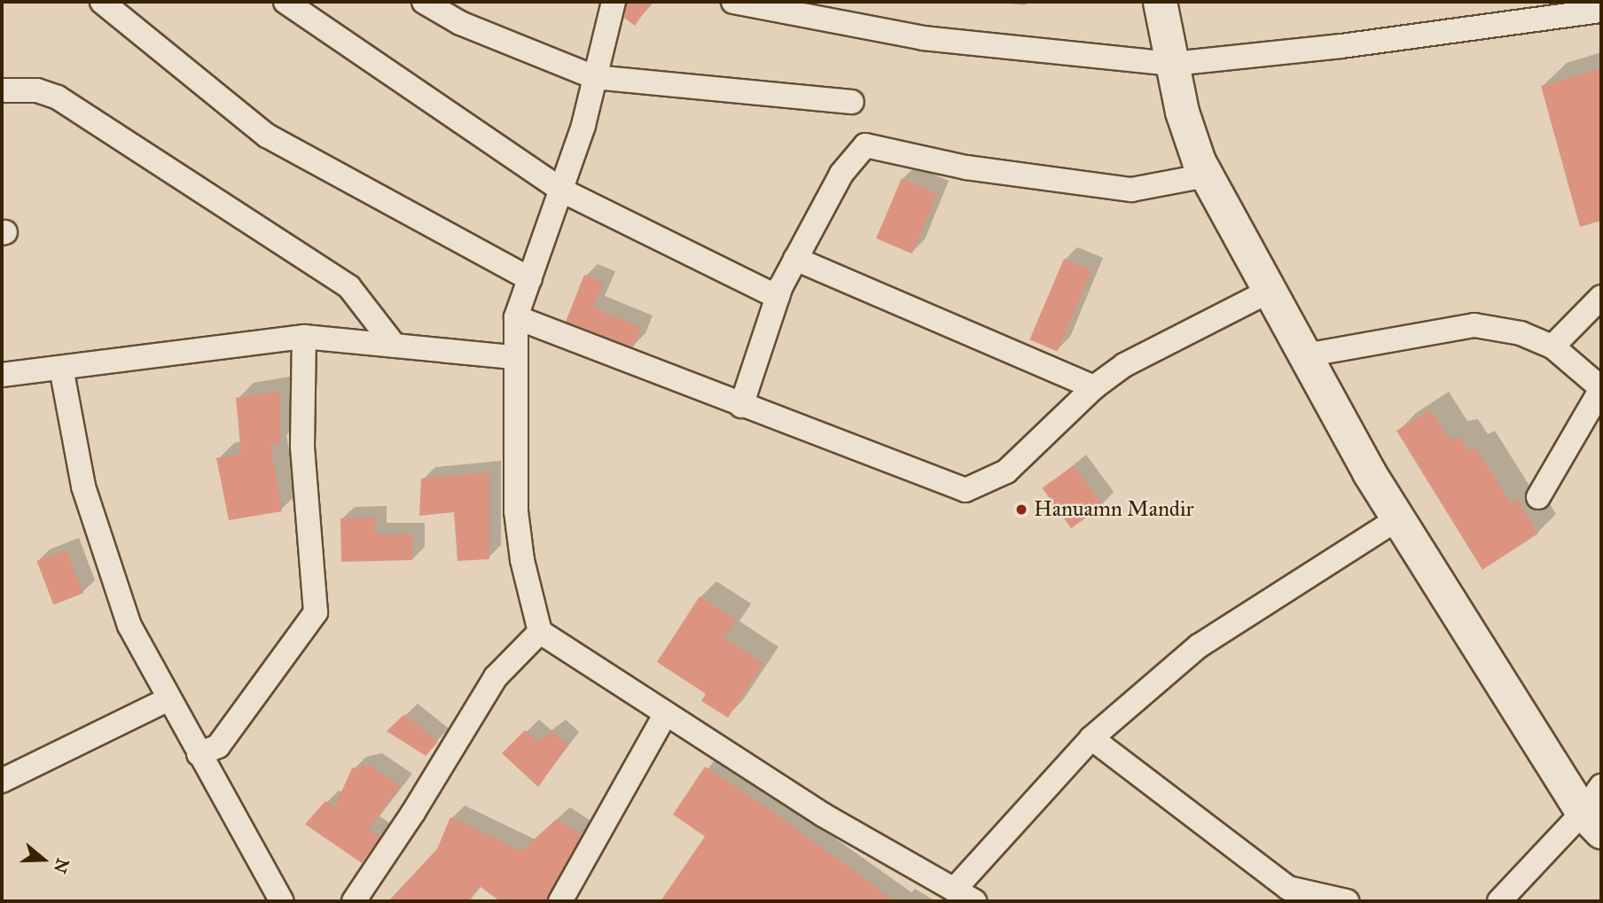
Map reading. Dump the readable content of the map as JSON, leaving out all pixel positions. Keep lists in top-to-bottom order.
{
  "places": ["Hanuamn Mandir"],
  "north": "right"
}
